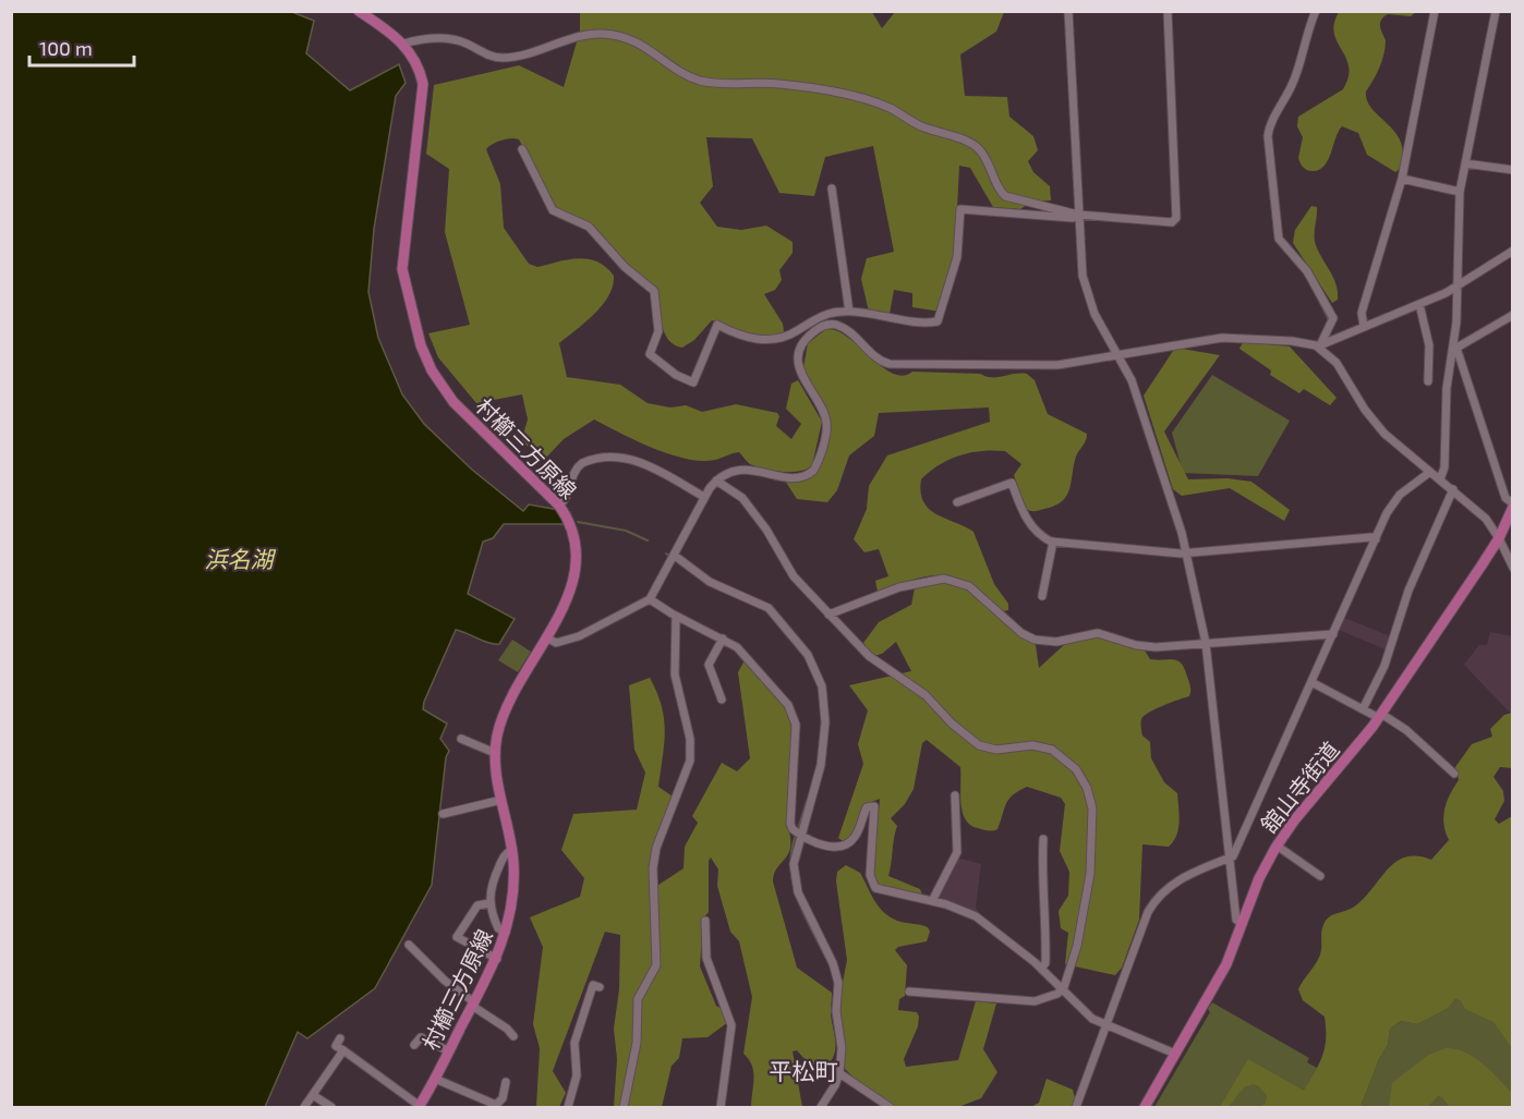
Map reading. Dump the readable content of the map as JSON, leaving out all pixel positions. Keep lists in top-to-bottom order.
{
  "streets": {
    "main road": ["村櫛三方原線", "舘山寺街道"]
  },
  "districts": ["平松町"],
  "water": ["浜名湖"],
  "scale_bar": "100 m"
}
